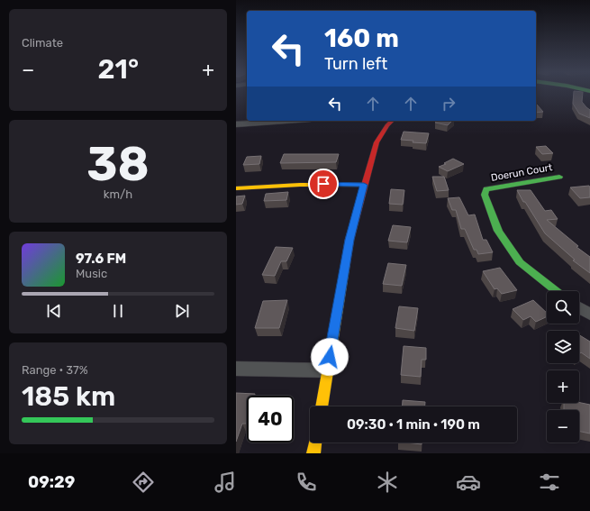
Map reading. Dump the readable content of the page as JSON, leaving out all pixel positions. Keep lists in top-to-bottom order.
{
  "streets": {
    "street": ["Doerun Court"]
  },
  "page": {
    "tile": [
      "Climate",
      ["38", "km/h"],
      ["Range · 37%", "185 km"]
    ],
    "turn": ["160 m", "Turn left"],
    "heat": ["−", "21°", "+"],
    "song": ["97.6 FM", "Music"],
    "map_buttons": ["+", "−"],
    "limit": "40",
    "trip": "09:30 · 1 min · 190 m",
    "tabs": "09:29"
  }
}
